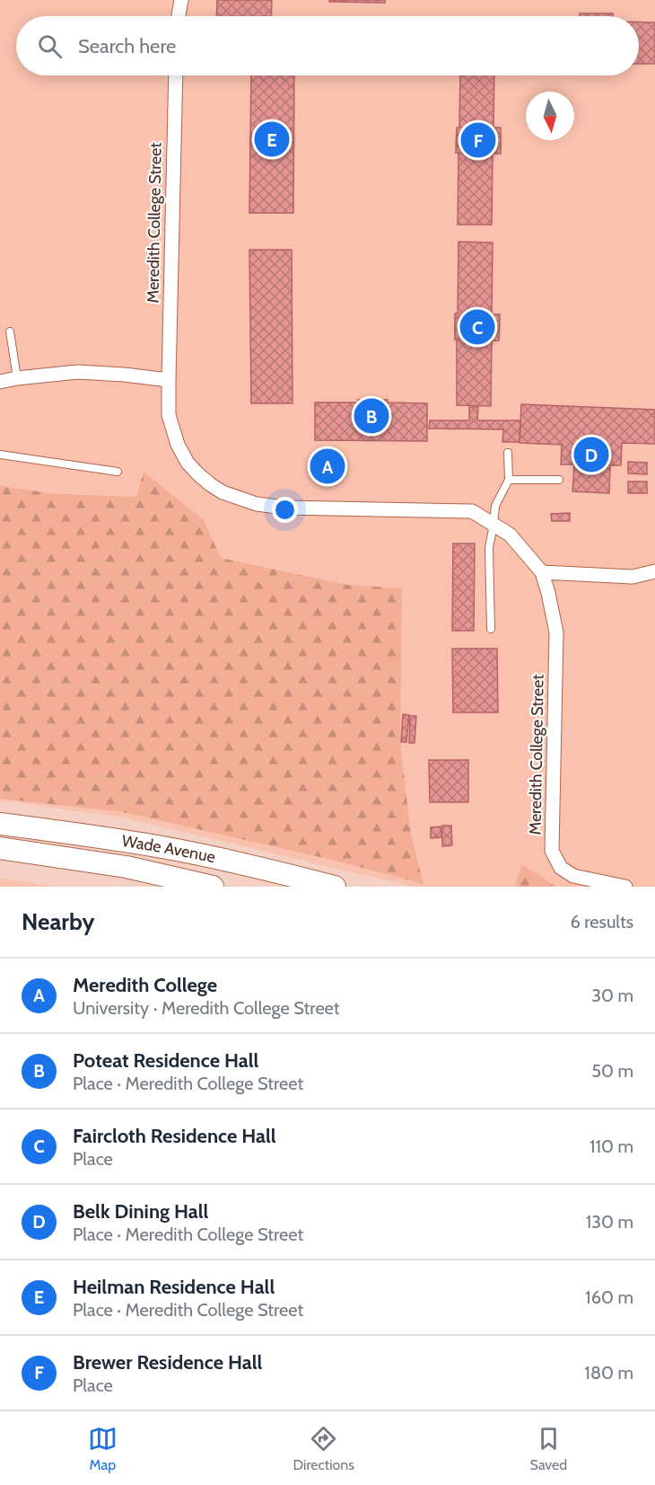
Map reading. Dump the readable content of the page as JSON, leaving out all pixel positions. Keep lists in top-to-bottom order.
{
  "streets": {
    "main road": ["Wade Avenue"],
    "street": ["Meredith College Street"]
  },
  "north": "bottom",
  "page": {
    "search": "Search here",
    "pins": [
      "E",
      "F",
      "C",
      "B",
      "D",
      "A"
    ],
    "heading": ["Nearby", "6 results"],
    "list": [
      {
        "mark": "A",
        "name": "Meredith College",
        "note": "University · Meredith College Street",
        "value": "30 m"
      },
      {
        "mark": "B",
        "name": "Poteat Residence Hall",
        "note": "Place · Meredith College Street",
        "value": "50 m"
      },
      {
        "mark": "C",
        "name": "Faircloth Residence Hall",
        "note": "Place",
        "value": "110 m"
      },
      {
        "mark": "D",
        "name": "Belk Dining Hall",
        "note": "Place · Meredith College Street",
        "value": "130 m"
      },
      {
        "mark": "E",
        "name": "Heilman Residence Hall",
        "note": "Place · Meredith College Street",
        "value": "160 m"
      },
      {
        "mark": "F",
        "name": "Brewer Residence Hall",
        "note": "Place",
        "value": "180 m"
      }
    ],
    "nav": ["Map", "Directions", "Saved"]
  }
}
